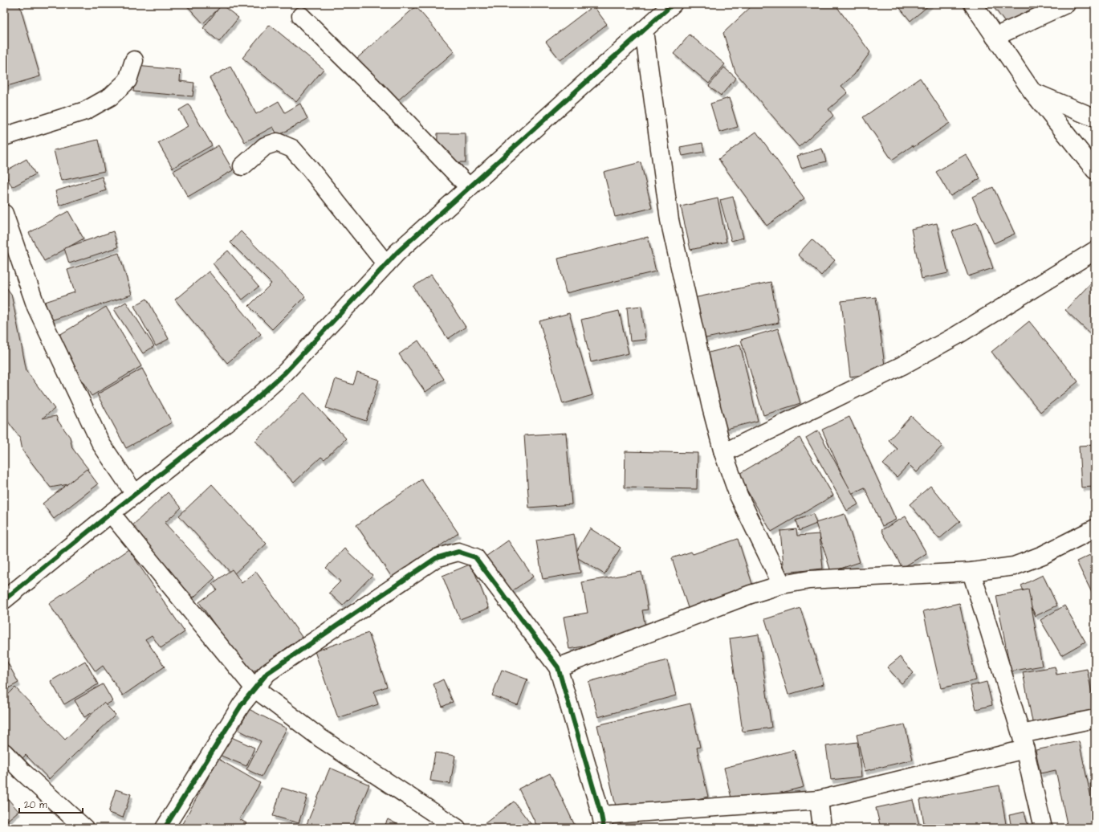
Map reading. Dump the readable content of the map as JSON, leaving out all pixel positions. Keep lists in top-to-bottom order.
{
  "scale_bar": "20 m"
}
